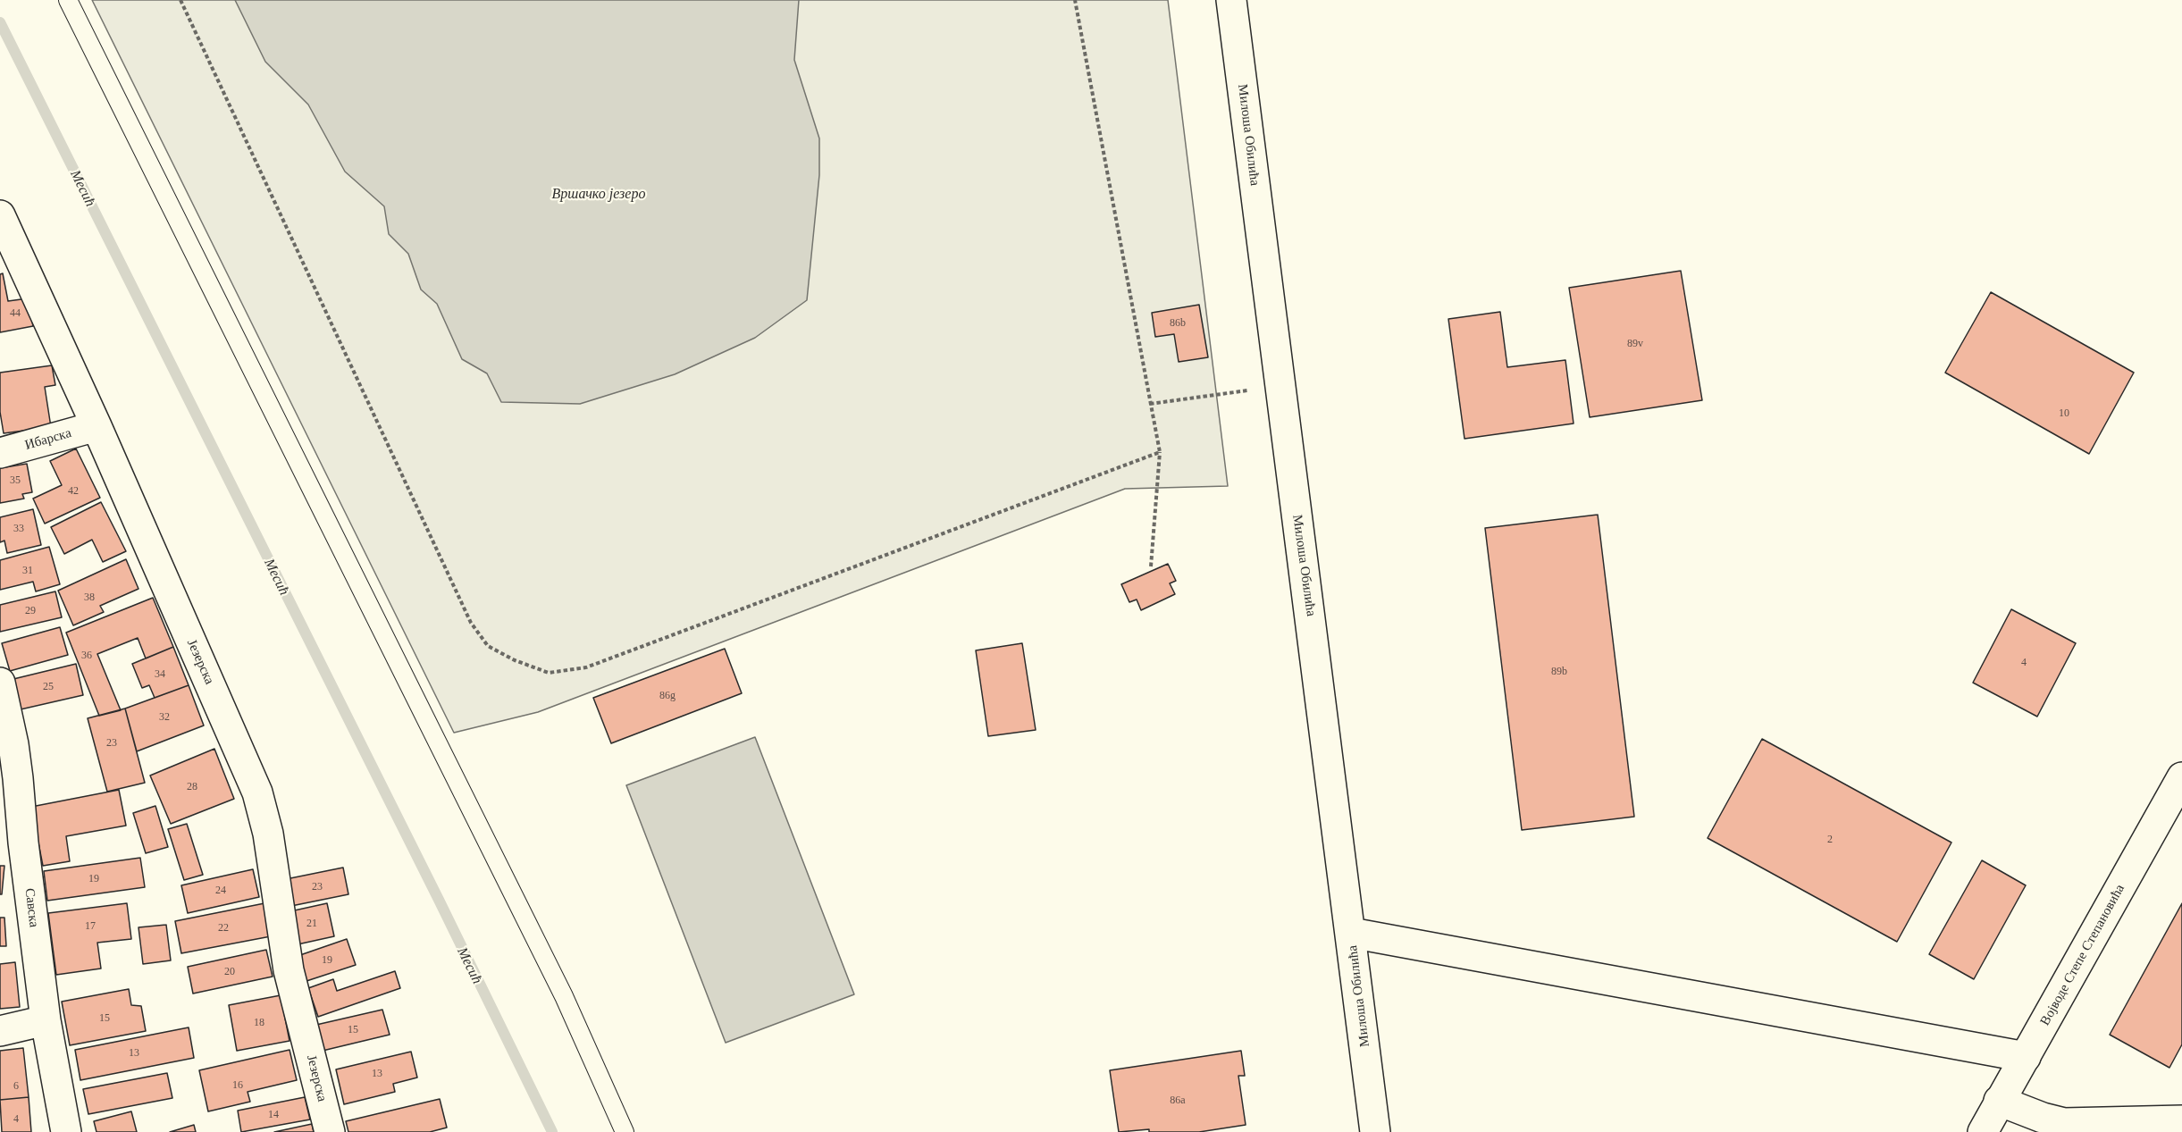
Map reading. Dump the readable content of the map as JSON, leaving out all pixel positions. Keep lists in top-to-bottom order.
{
  "streets": {
    "street": [
      "Милоша Обилића",
      "Ибарска",
      "Језерска",
      "Савска",
      "Војводе Степе Степановића"
    ]
  },
  "crossings": [
    ["Ибарска", "Језерска"]
  ],
  "water": ["Месић", "Вршачко језеро"],
  "house_numbers": [
    "44",
    "86b",
    "89v",
    "10",
    "35",
    "42",
    "33",
    "31",
    "38",
    "29",
    "36",
    "4",
    "89b",
    "34",
    "25",
    "86g",
    "32",
    "23",
    "28",
    "2",
    "19",
    "23",
    "24",
    "21",
    "17",
    "22",
    "19",
    "20",
    "15",
    "18",
    "15",
    "13",
    "13",
    "16",
    "6",
    "86a",
    "14",
    "4"
  ]
}
